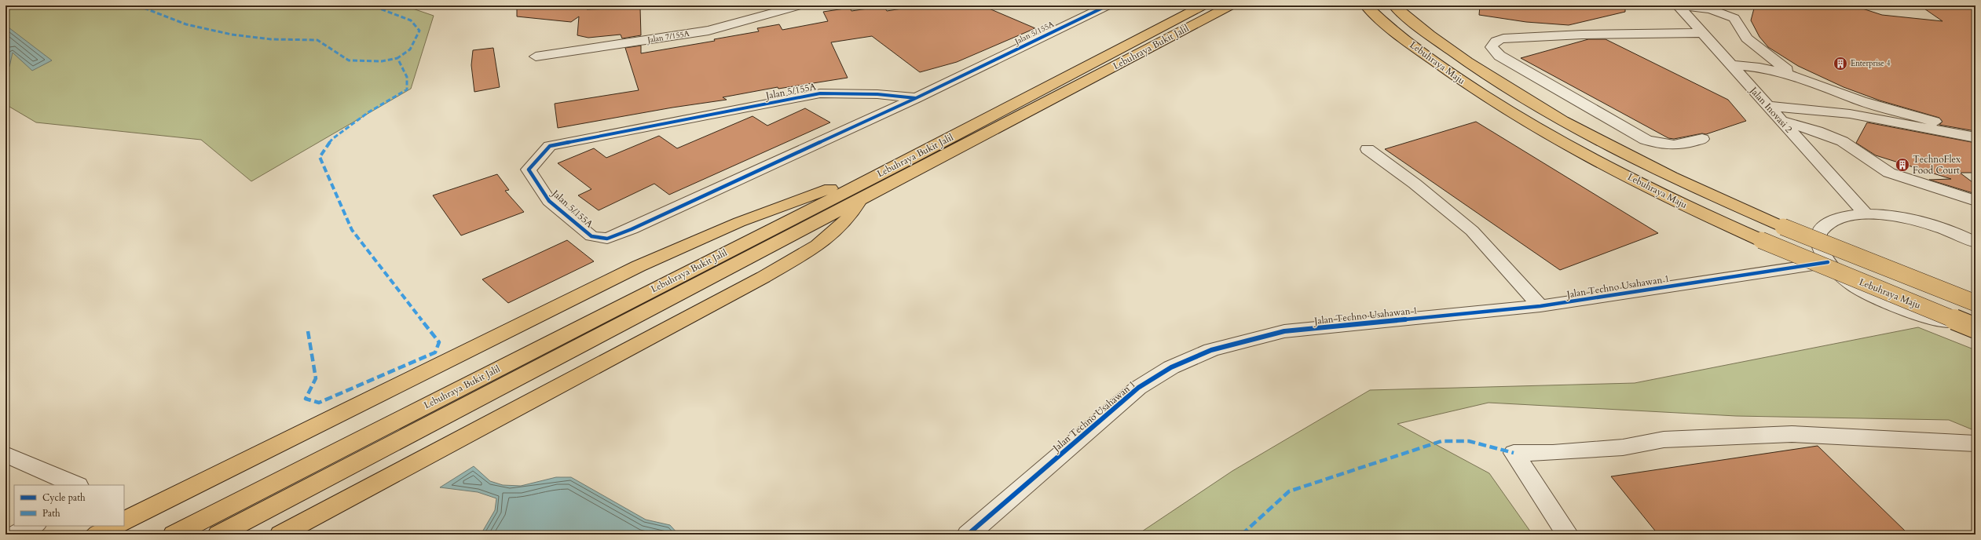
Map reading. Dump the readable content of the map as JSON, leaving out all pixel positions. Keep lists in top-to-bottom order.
{
  "streets": {
    "highway": ["Lebuhraya Bukit Jalil", "Lebuhraya Maju"],
    "street": [
      "Jalan 5/155A",
      "Jalan 7/155A",
      "Jalan Inovasi 2",
      "Jalan Techno Usahawan 1"
    ]
  },
  "places": {
    "building": ["Enterprise 4", "TechnoFlex Food Court"]
  },
  "legend": ["Cycle path", "Path"]
}
